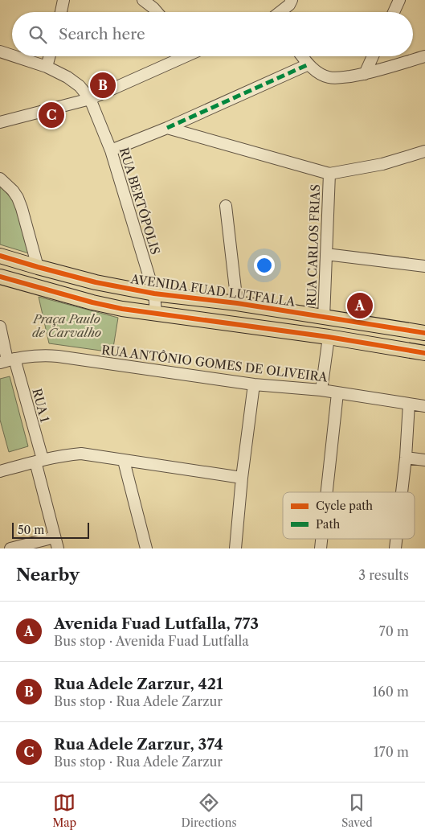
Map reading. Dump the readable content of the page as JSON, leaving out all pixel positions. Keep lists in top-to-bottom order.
{
  "streets": {
    "main road": ["AVENIDA FUAD LUTFALLA"],
    "street": [
      "RUA BERTÓPOLIS",
      "RUA CARLOS FRIAS",
      "RUA ANTÔNIO GOMES DE OLIVEIRA",
      "RUA 1"
    ]
  },
  "crossings": [
    ["RUA BERTÓPOLIS", "AVENIDA FUAD LUTFALLA"],
    ["RUA CARLOS FRIAS", "AVENIDA FUAD LUTFALLA"],
    ["RUA ANTÔNIO GOMES DE OLIVEIRA", "RUA 1"]
  ],
  "parks": ["Praça Paulo de Carvalho"],
  "legend": ["Cycle path", "Path"],
  "scale_bar": "50 m",
  "page": {
    "search": "Search here",
    "pins": ["B", "C", "A"],
    "scale": "50 m",
    "heading": ["Nearby", "3 results"],
    "list": [
      {
        "mark": "A",
        "name": "Avenida Fuad Lutfalla, 773",
        "note": "Bus stop · Avenida Fuad Lutfalla",
        "value": "70 m"
      },
      {
        "mark": "B",
        "name": "Rua Adele Zarzur, 421",
        "note": "Bus stop · Rua Adele Zarzur",
        "value": "160 m"
      },
      {
        "mark": "C",
        "name": "Rua Adele Zarzur, 374",
        "note": "Bus stop · Rua Adele Zarzur",
        "value": "170 m"
      }
    ],
    "nav": ["Map", "Directions", "Saved"]
  }
}
